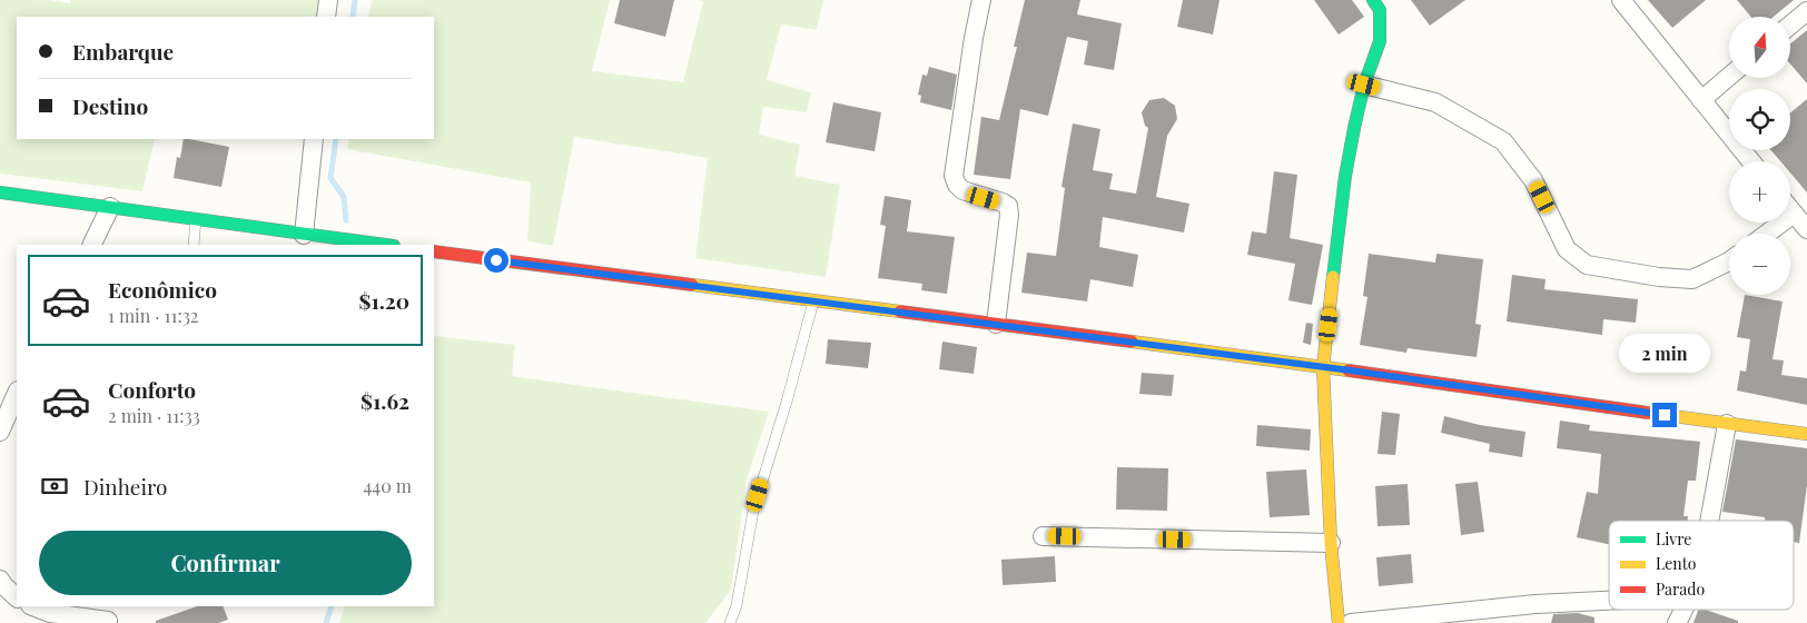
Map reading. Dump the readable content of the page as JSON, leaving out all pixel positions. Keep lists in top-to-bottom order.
{
  "legend": ["Livre", "Lento", "Parado"],
  "north": "top",
  "page": {
    "map_buttons": ["+", "−"],
    "banner": ["Embarque", "Destino"],
    "list": [
      {
        "name": "Econômico",
        "note": "1 min · 11:32",
        "value": "$1.20"
      },
      {
        "name": "Conforto",
        "note": "2 min · 11:33",
        "value": "$1.62"
      }
    ],
    "bubble": "2 min",
    "pay": ["Dinheiro", "440 m"],
    "buttons": "Confirmar"
  }
}
